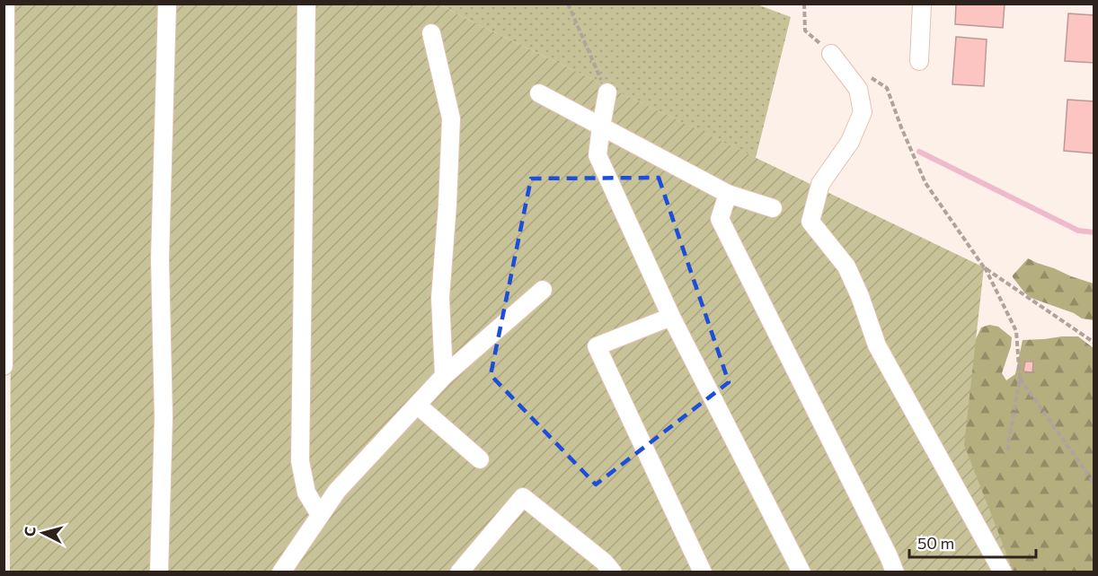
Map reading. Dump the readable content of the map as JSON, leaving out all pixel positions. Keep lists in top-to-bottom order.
{
  "scale_bar": "50 m",
  "north": "left"
}
